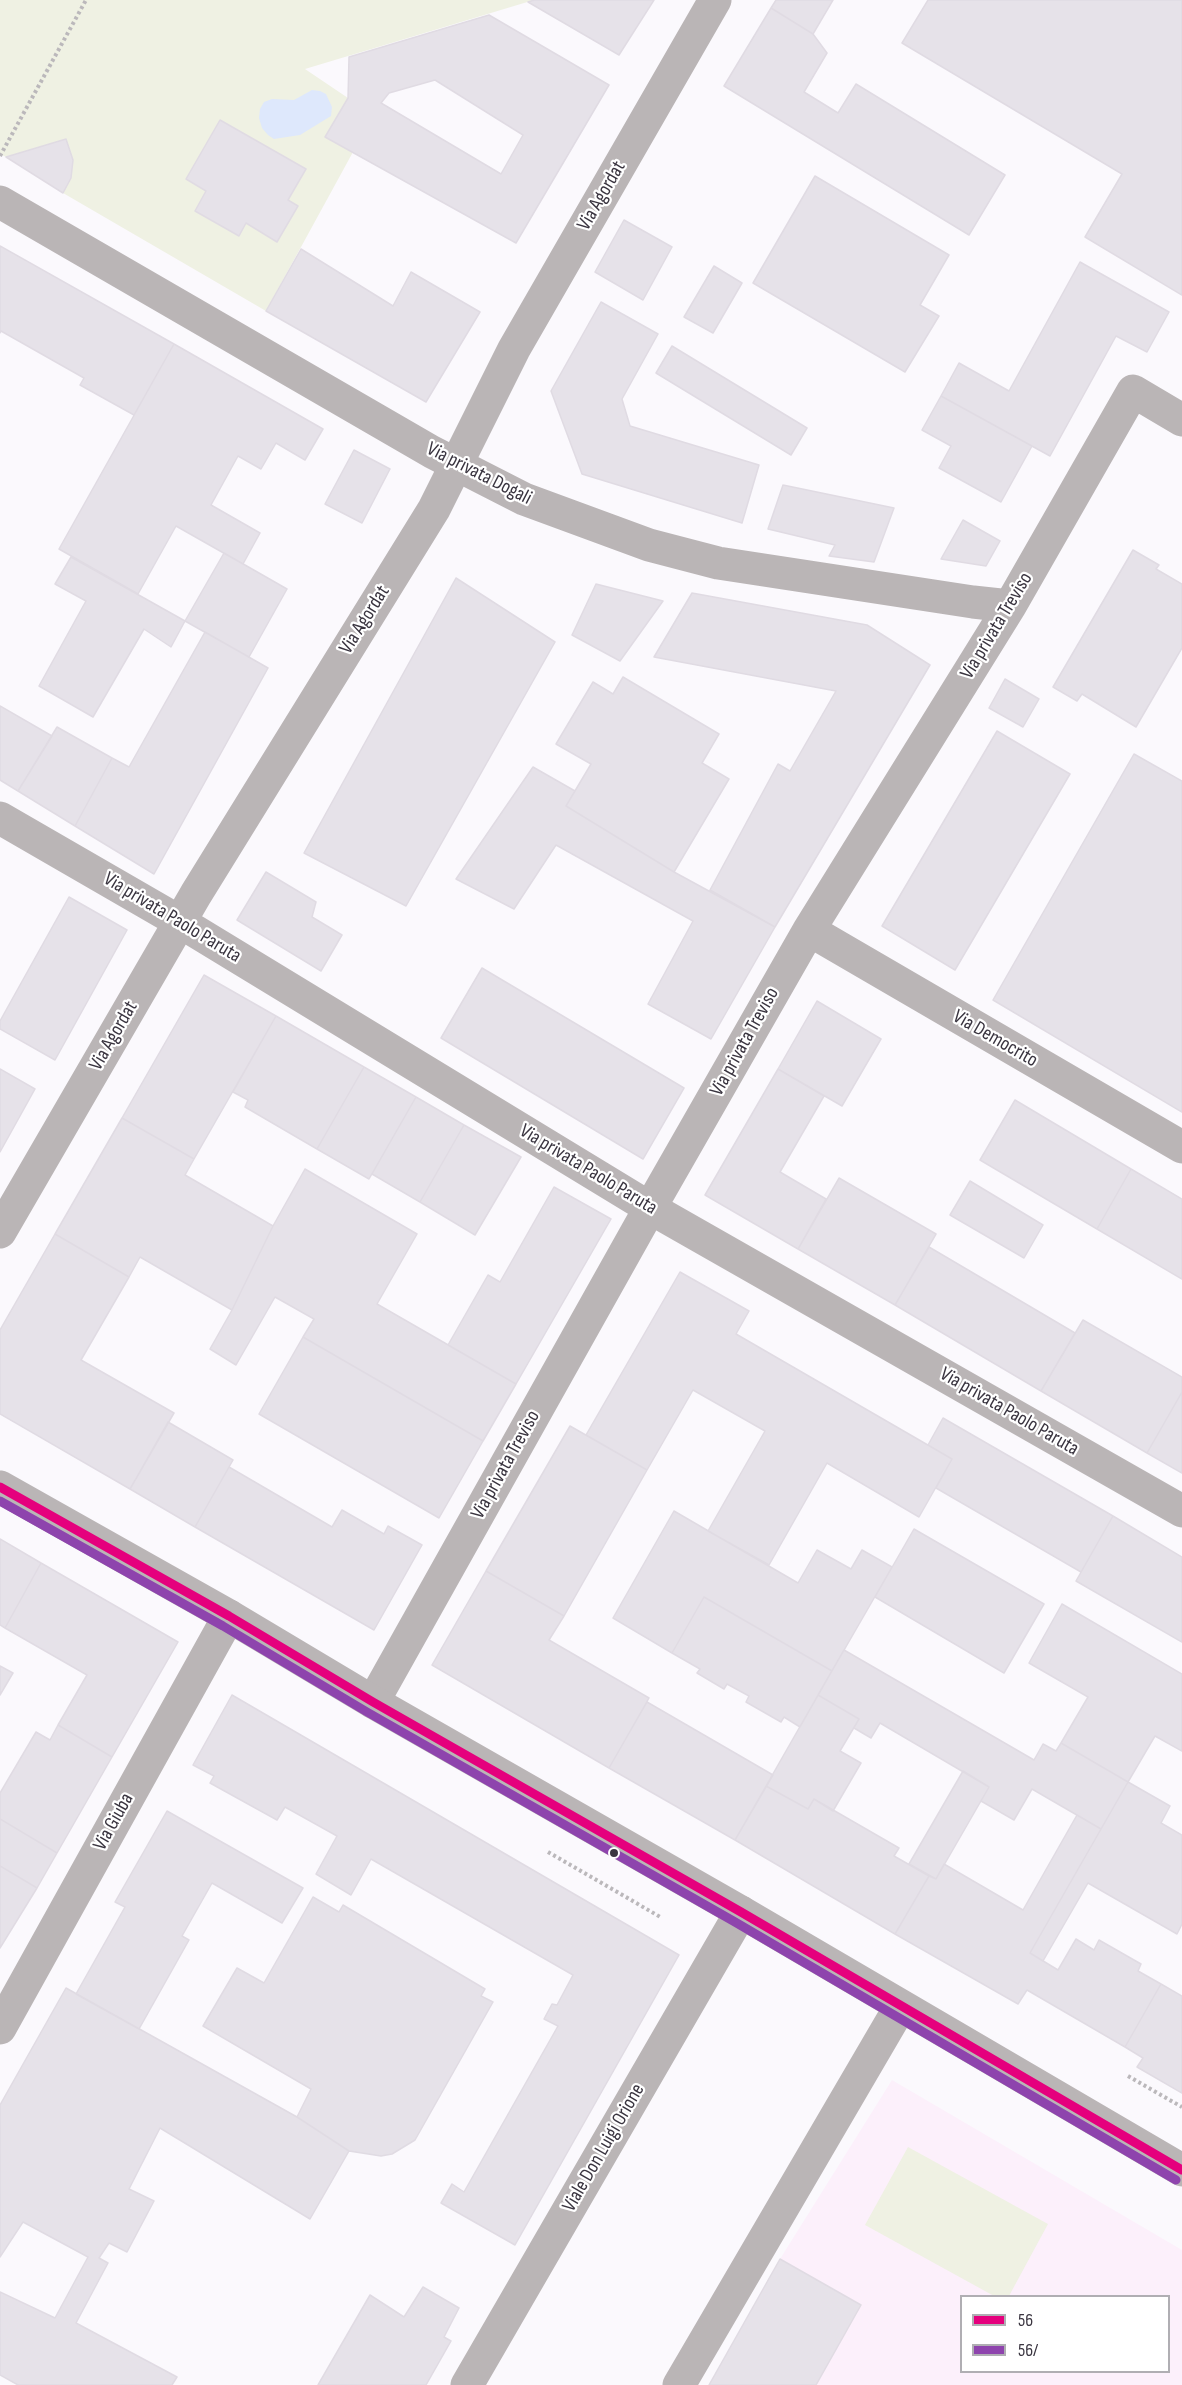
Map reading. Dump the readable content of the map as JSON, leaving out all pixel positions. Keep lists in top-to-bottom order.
{
  "streets": {
    "street": [
      "Via Agordat",
      "Via privata Dogali",
      "Via privata Treviso",
      "Via privata Paolo Paruta",
      "Via Democrito",
      "Via Giuba",
      "Viale Don Luigi Orione"
    ]
  },
  "crossings": [
    ["Via Agordat", "Via privata Dogali"],
    ["Via Agordat", "Via privata Paolo Paruta"],
    ["Via privata Dogali", "Via privata Treviso"],
    ["Via privata Treviso", "Via privata Paolo Paruta"],
    ["Via privata Treviso", "Via Democrito"]
  ],
  "lines": ["transit line 56", "transit line 56/"],
  "legend": ["56", "56/"]
}
